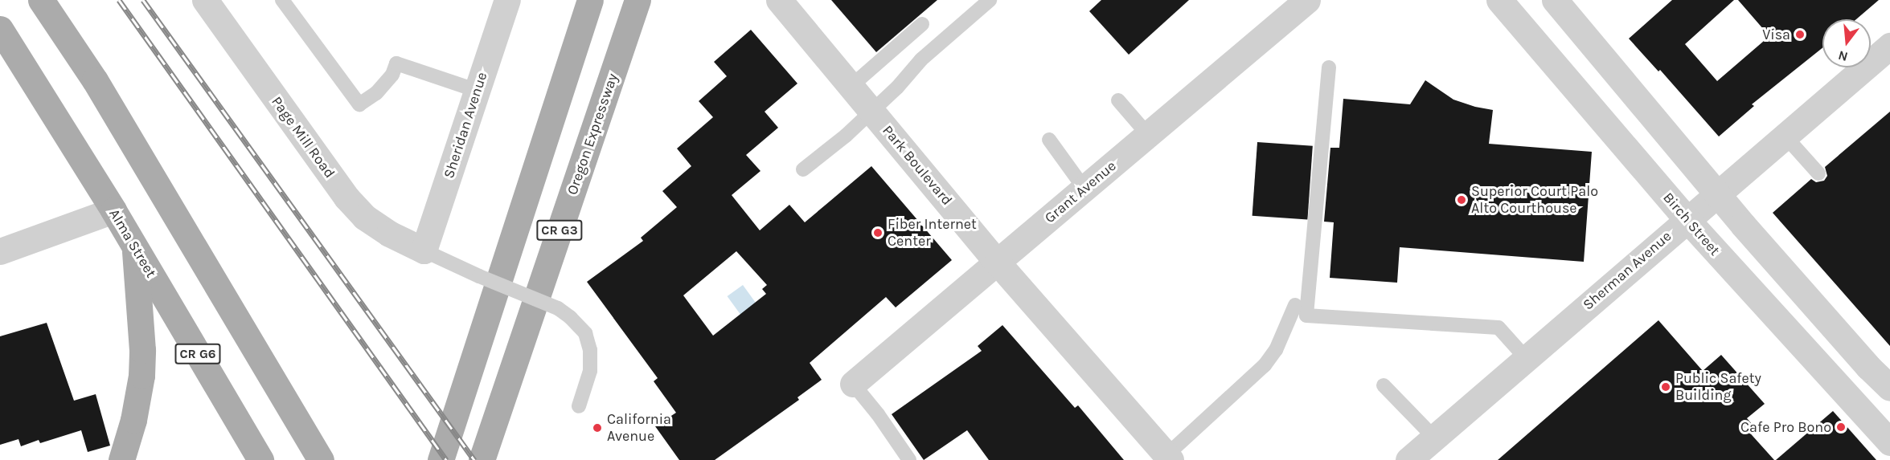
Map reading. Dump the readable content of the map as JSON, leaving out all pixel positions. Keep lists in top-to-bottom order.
{
  "streets": {
    "main road": [
      "Oregon Expressway",
      "CR G3",
      "Alma Street",
      "CR G6"
    ],
    "street": [
      "Sheridan Avenue",
      "Page Mill Road",
      "Park Boulevard",
      "Grant Avenue",
      "Birch Street",
      "Sherman Avenue"
    ]
  },
  "crossings": [
    ["Sheridan Avenue", "Page Mill Road"],
    ["Park Boulevard", "Grant Avenue"],
    ["Birch Street", "Sherman Avenue"]
  ],
  "places": [
    "Visa",
    "Superior Court Palo Alto Courthouse",
    "Fiber Internet Center",
    "Public Safety Building",
    "Cafe Pro Bono",
    "California Avenue"
  ],
  "north": "bottom"
}
